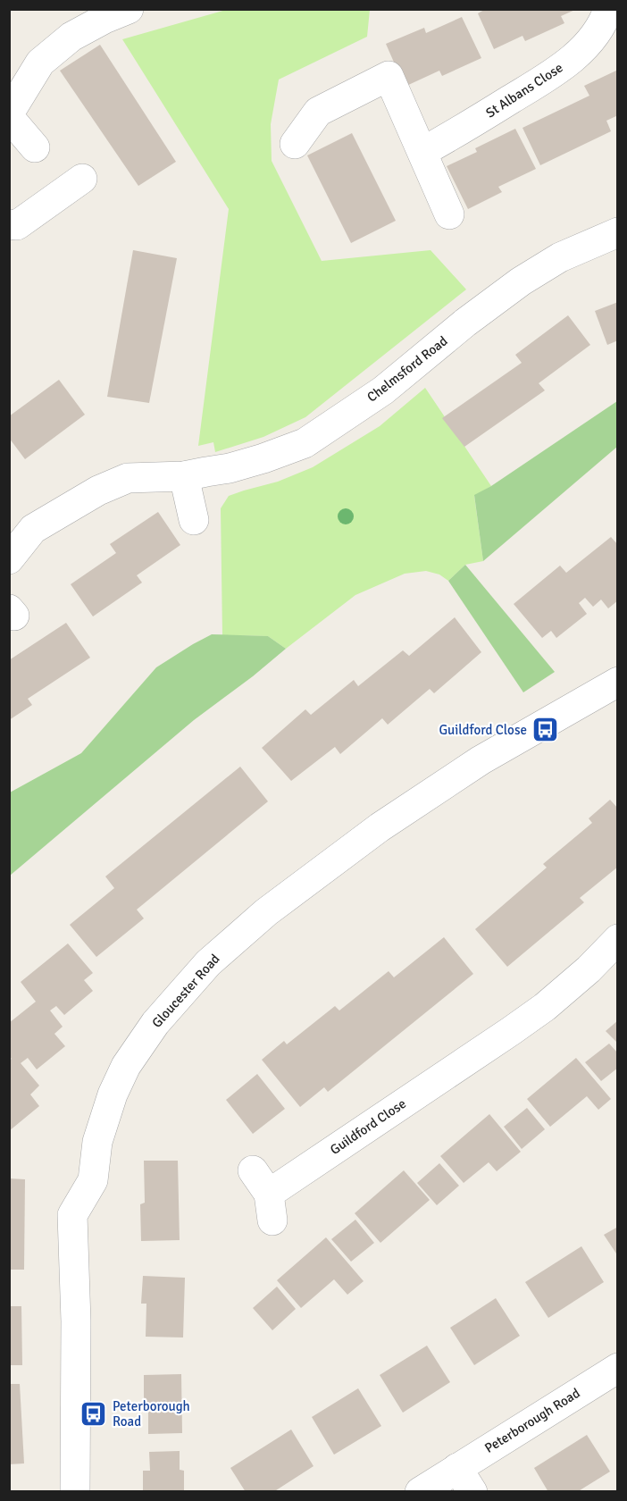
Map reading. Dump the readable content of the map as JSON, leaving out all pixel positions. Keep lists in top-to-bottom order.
{
  "streets": {
    "street": [
      "St Albans Close",
      "Chelmsford Road",
      "Gloucester Road",
      "Guildford Close",
      "Peterborough Road"
    ]
  },
  "places": {
    "bus stop": ["Guildford Close", "Peterborough Road"]
  }
}
